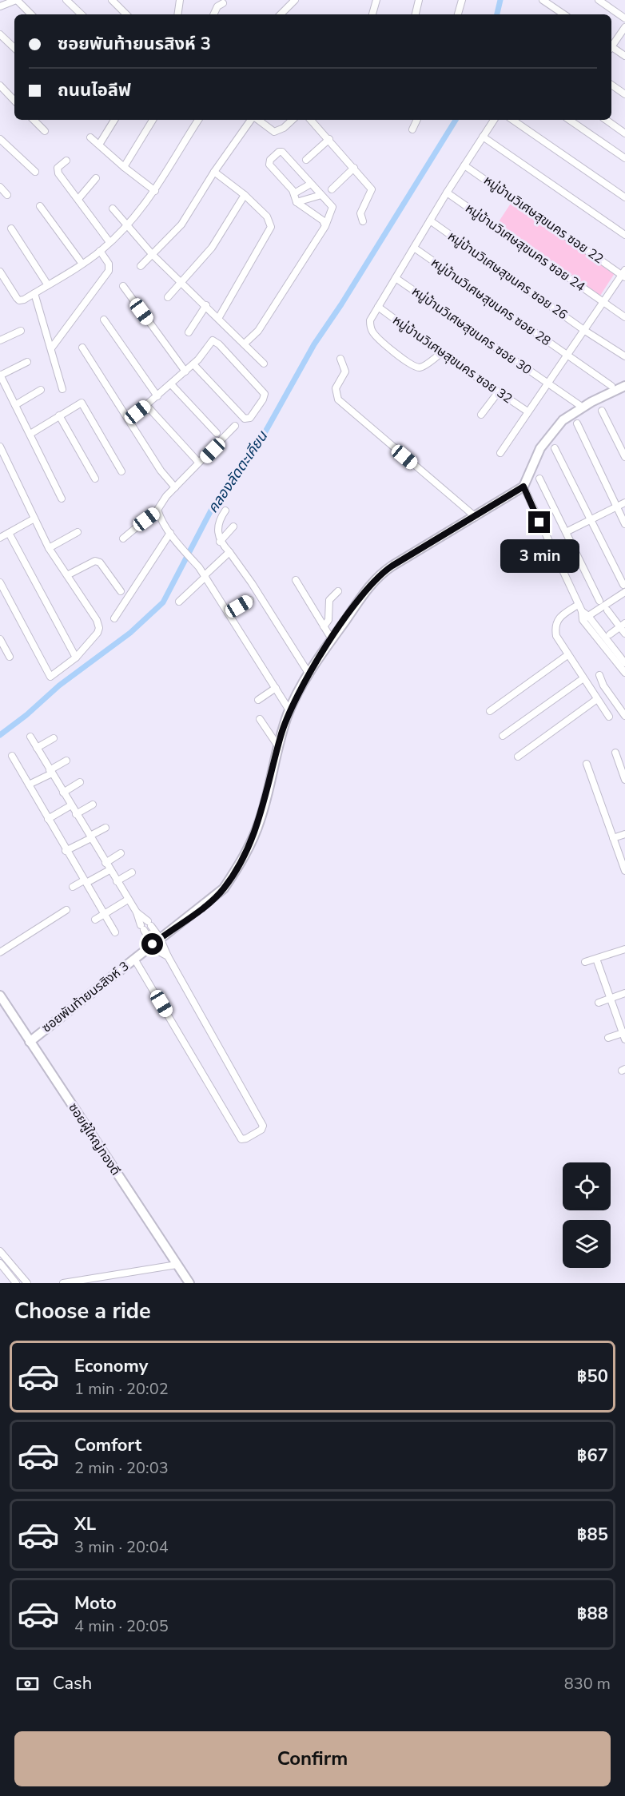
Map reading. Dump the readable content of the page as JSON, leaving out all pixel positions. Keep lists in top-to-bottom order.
{
  "streets": {
    "street": [
      "หมู่บ้านวิเศษสุขนคร ซอย 22",
      "หมู่บ้านวิเศษสุขนคร ซอย 24",
      "หมู่บ้านวิเศษสุขนคร ซอย 26",
      "หมู่บ้านวิเศษสุขนคร ซอย 28",
      "หมู่บ้านวิเศษสุขนคร ซอย 30",
      "หมู่บ้านวิเศษสุขนคร ซอย 32",
      "ซอยพันท้ายนรสิงห์ 3",
      "ซอยผู้ใหญ่ทองดี"
    ]
  },
  "crossings": [
    ["ซอยพันท้ายนรสิงห์ 3", "ซอยผู้ใหญ่ทองดี"]
  ],
  "water": ["คลองลัดตะเคียน"],
  "page": {
    "banner": ["ซอยพันท้ายนรสิงห์ 3", "ถนนไอลีฟ"],
    "bubble": "3 min",
    "heading": "Choose a ride",
    "list": [
      {
        "name": "Economy",
        "note": "1 min · 20:02",
        "value": "฿50"
      },
      {
        "name": "Comfort",
        "note": "2 min · 20:03",
        "value": "฿67"
      },
      {
        "name": "XL",
        "note": "3 min · 20:04",
        "value": "฿85"
      },
      {
        "name": "Moto",
        "note": "4 min · 20:05",
        "value": "฿88"
      }
    ],
    "pay": ["Cash", "830 m"],
    "buttons": "Confirm"
  }
}
